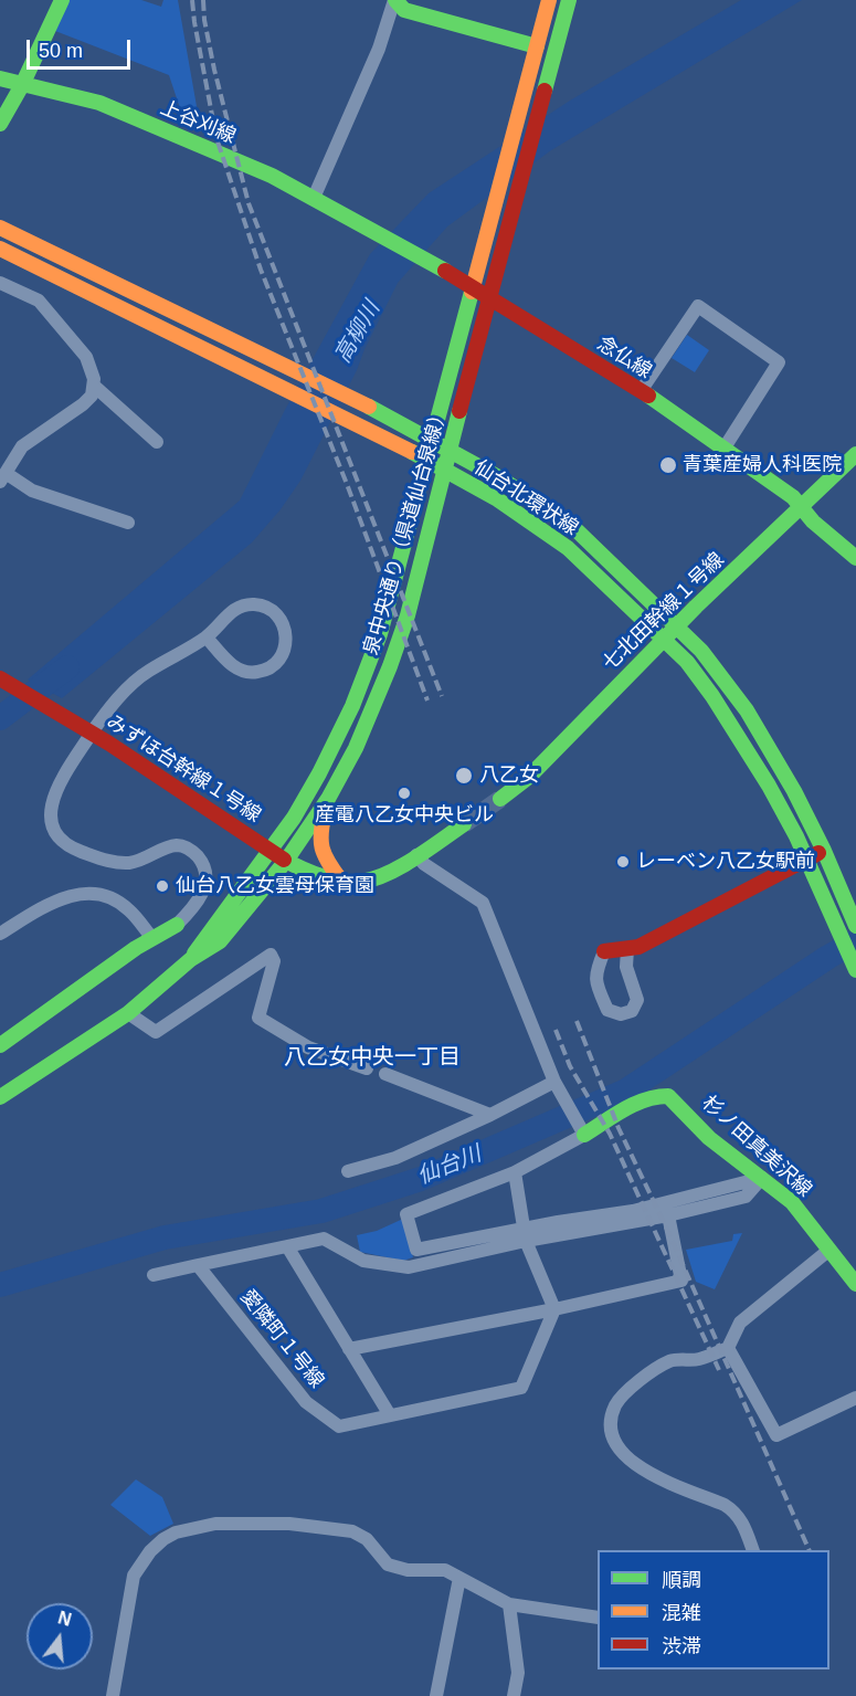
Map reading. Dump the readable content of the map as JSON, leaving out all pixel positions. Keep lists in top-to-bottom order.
{
  "streets": {
    "main road": [
      "上谷刈線",
      "念仏線",
      "仙台北環状線",
      "泉中央通り（県道仙台泉線）",
      "七北田幹線１号線",
      "みずほ台幹線１号線",
      "杉ノ田真美沢線"
    ],
    "street": ["愛隣町１号線"]
  },
  "crossings": [
    ["上谷刈線", "念仏線"],
    ["念仏線", "泉中央通り（県道仙台泉線）"],
    ["念仏線", "七北田幹線１号線"],
    ["仙台北環状線", "泉中央通り（県道仙台泉線）"],
    ["仙台北環状線", "七北田幹線１号線"],
    ["泉中央通り（県道仙台泉線）", "みずほ台幹線１号線"]
  ],
  "districts": ["八乙女中央一丁目"],
  "water": ["高柳川", "仙台川"],
  "places": [
    "青葉産婦人科医院",
    "八乙女",
    "産電八乙女中央ビル",
    "レーベン八乙女駅前",
    "仙台八乙女雲母保育園"
  ],
  "legend": ["順調", "混雑", "渋滞"],
  "scale_bar": "50 m",
  "north": "top"
}
